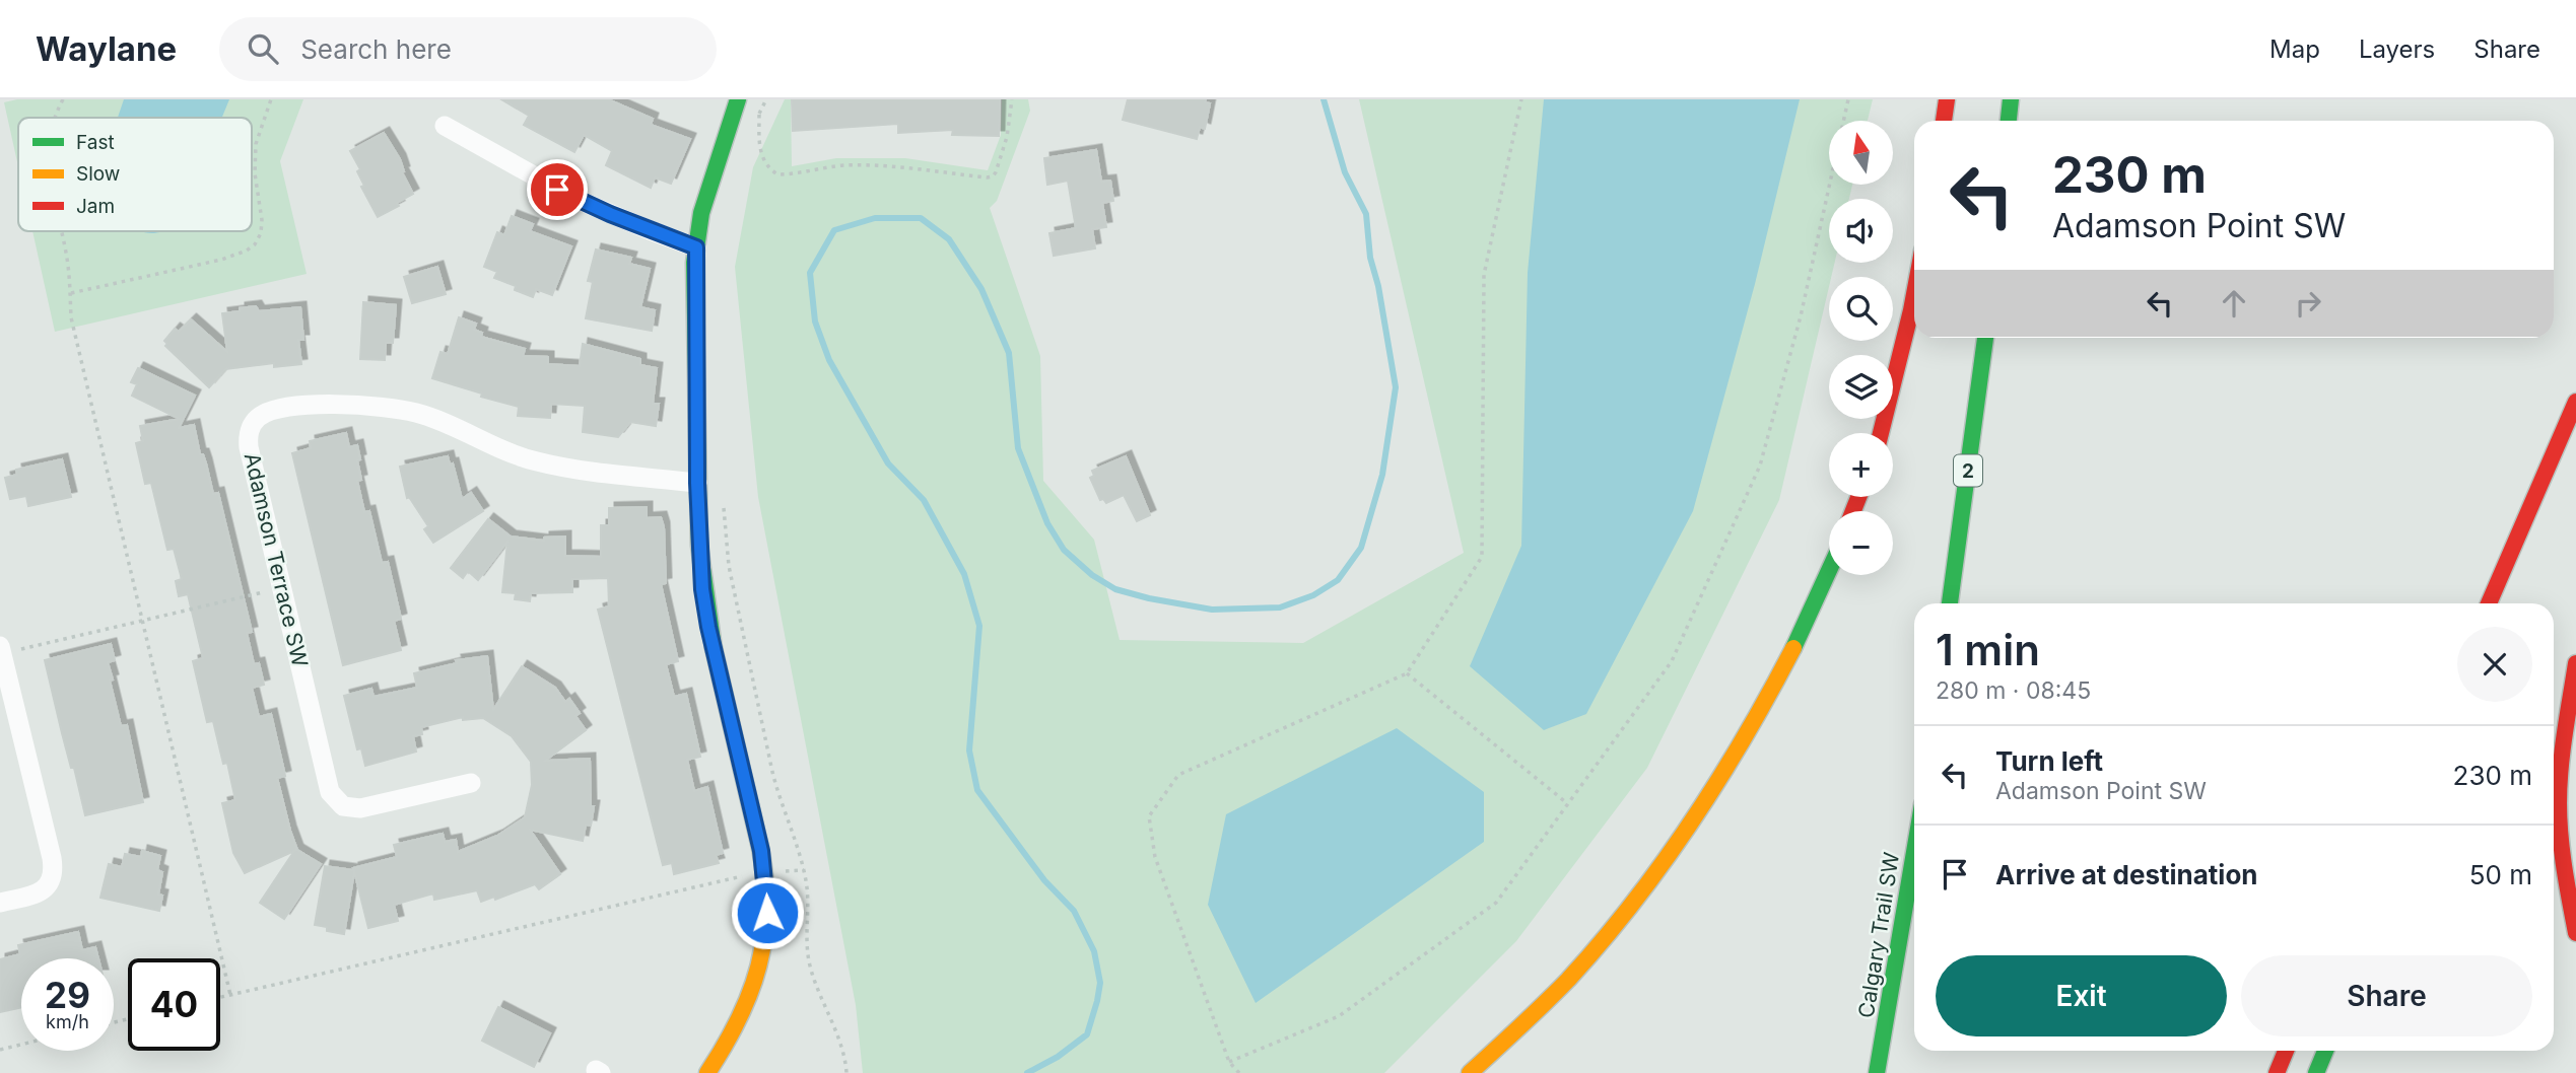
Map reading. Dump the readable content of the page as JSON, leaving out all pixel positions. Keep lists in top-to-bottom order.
{
  "streets": {
    "main road": ["2", "Calgary Trail SW"],
    "street": ["Adamson Terrace SW"]
  },
  "legend": ["Fast", "Slow", "Jam"],
  "north": "top",
  "page": {
    "header": "Waylane",
    "search": "Search here",
    "nav": ["Map", "Layers", "Share"],
    "map_buttons": ["+", "−"],
    "turn": ["230 m", "Adamson Point SW"],
    "heading": ["1 min", "280 m · 08:45"],
    "list": [
      {
        "name": "Turn left",
        "note": "Adamson Point SW",
        "value": "230 m"
      },
      {
        "name": "Arrive at destination",
        "value": "50 m"
      }
    ],
    "buttons": ["Exit", "Share"],
    "speed": "29 km/h",
    "limit": "40"
  }
}
